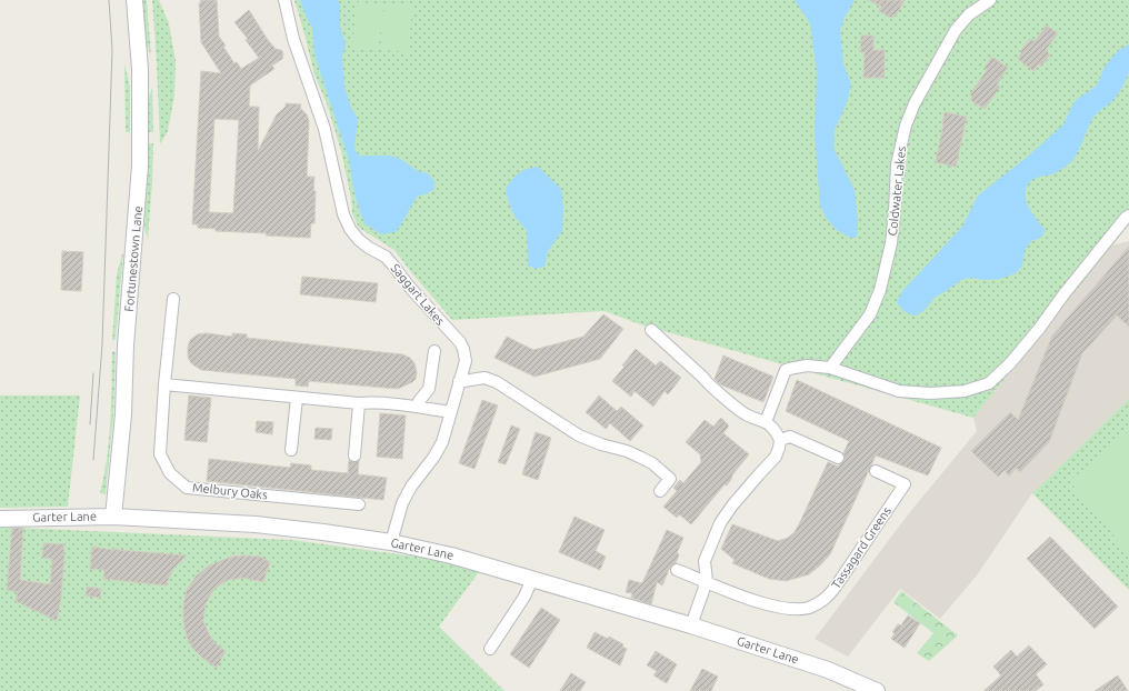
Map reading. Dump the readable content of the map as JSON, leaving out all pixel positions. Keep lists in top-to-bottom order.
{
  "streets": {
    "street": [
      "Coldwater Lakes",
      "Fortunestown Lane",
      "Saggart Lakes",
      "Melbury Oaks",
      "Garter Lane",
      "Tassagard Greens"
    ]
  },
  "crossings": [
    ["Fortunestown Lane", "Garter Lane"],
    ["Saggart Lakes", "Garter Lane"]
  ]
}
